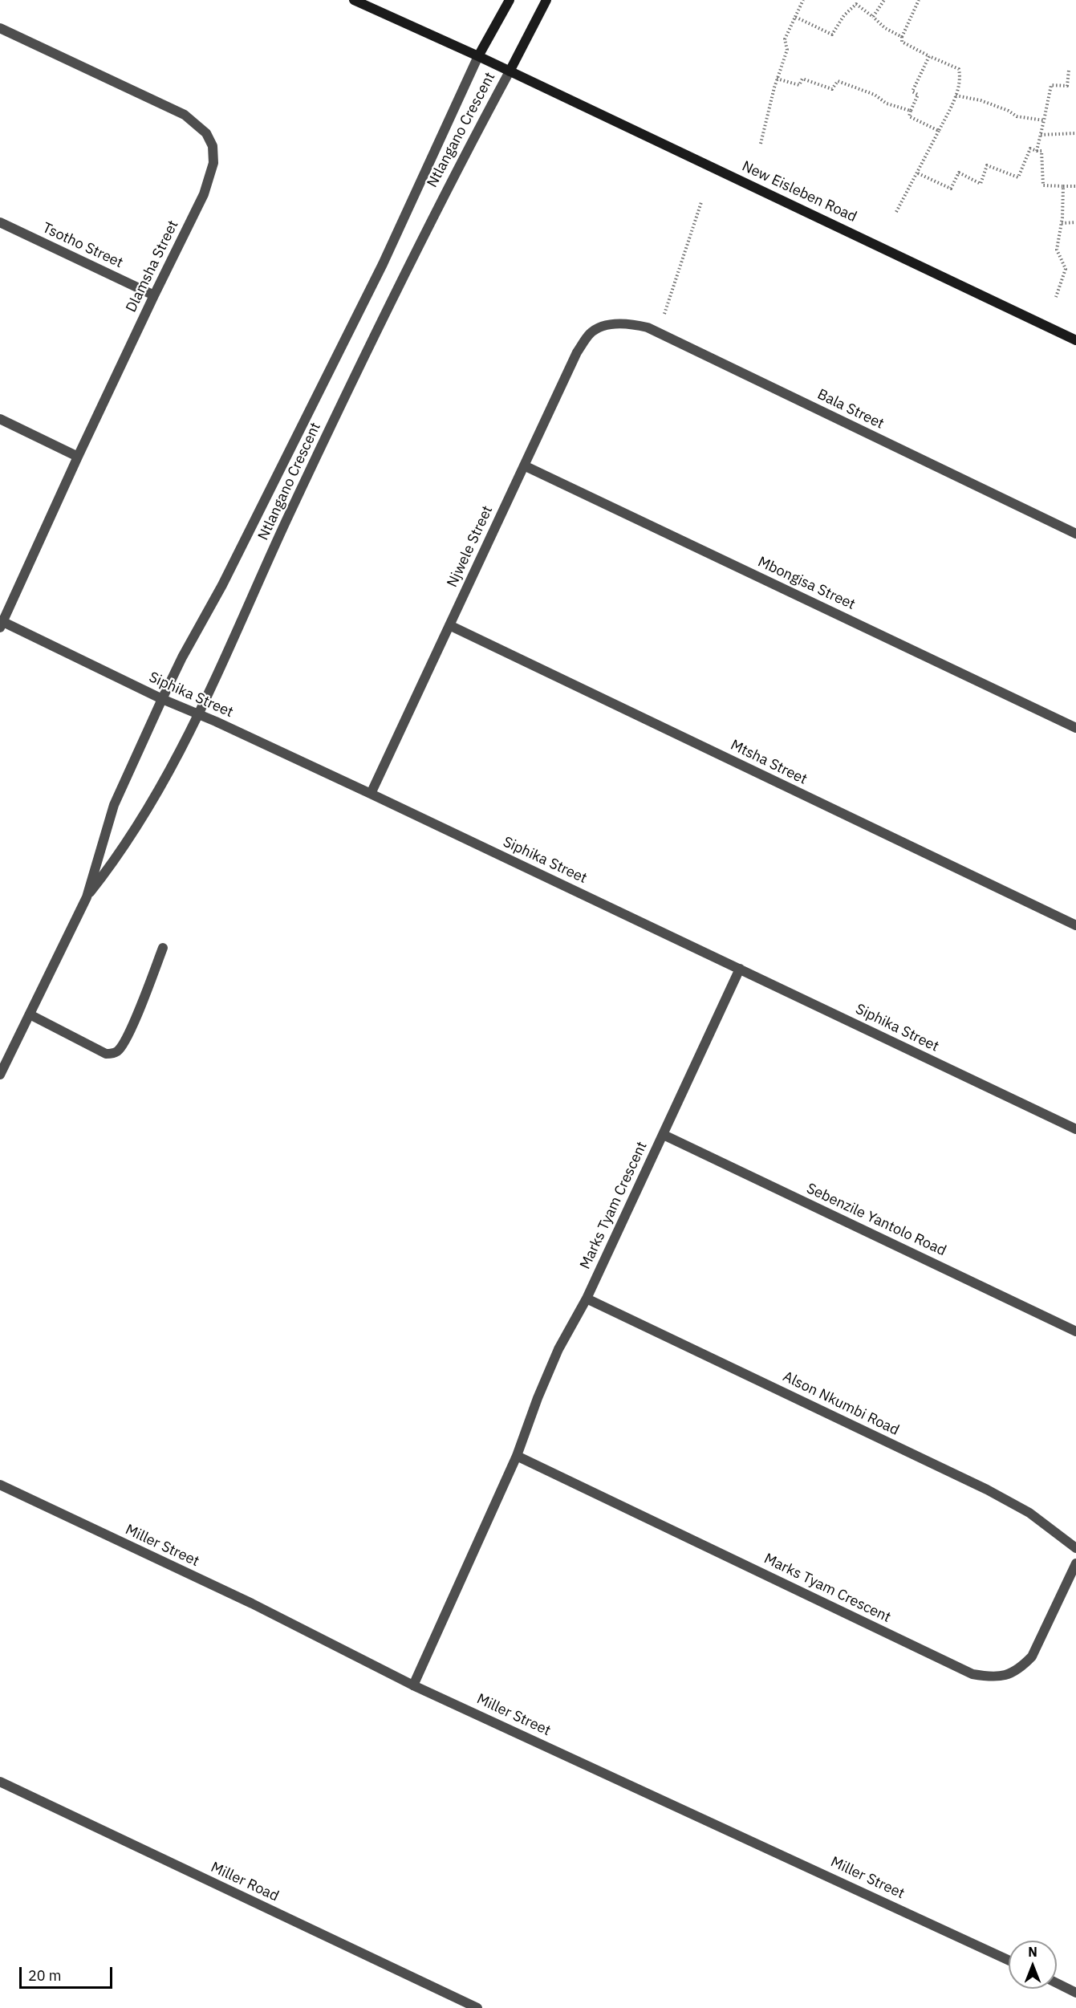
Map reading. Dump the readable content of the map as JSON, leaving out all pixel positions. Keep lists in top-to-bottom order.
{
  "streets": {
    "main road": ["New Eisleben Road"],
    "street": [
      "Ntlangano Crescent",
      "Tsotho Street",
      "Dlamsha Street",
      "Bala Street",
      "Njwele Street",
      "Mbongisa Street",
      "Siphika Street",
      "Mtsha Street",
      "Marks Tyam Crescent",
      "Sebenzile Yantolo Road",
      "Alson Nkumbi Road",
      "Miller Street",
      "Miller Road"
    ]
  },
  "crossings": [
    ["Ntlangano Crescent", "New Eisleben Road"],
    ["Ntlangano Crescent", "Siphika Street"],
    ["Tsotho Street", "Dlamsha Street"],
    ["Dlamsha Street", "Siphika Street"],
    ["Bala Street", "Njwele Street"],
    ["Njwele Street", "Mbongisa Street"],
    ["Njwele Street", "Siphika Street"],
    ["Njwele Street", "Mtsha Street"],
    ["Siphika Street", "Marks Tyam Crescent"],
    ["Marks Tyam Crescent", "Sebenzile Yantolo Road"],
    ["Marks Tyam Crescent", "Alson Nkumbi Road"],
    ["Marks Tyam Crescent", "Miller Street"]
  ],
  "scale_bar": "20 m",
  "north": "top"
}
